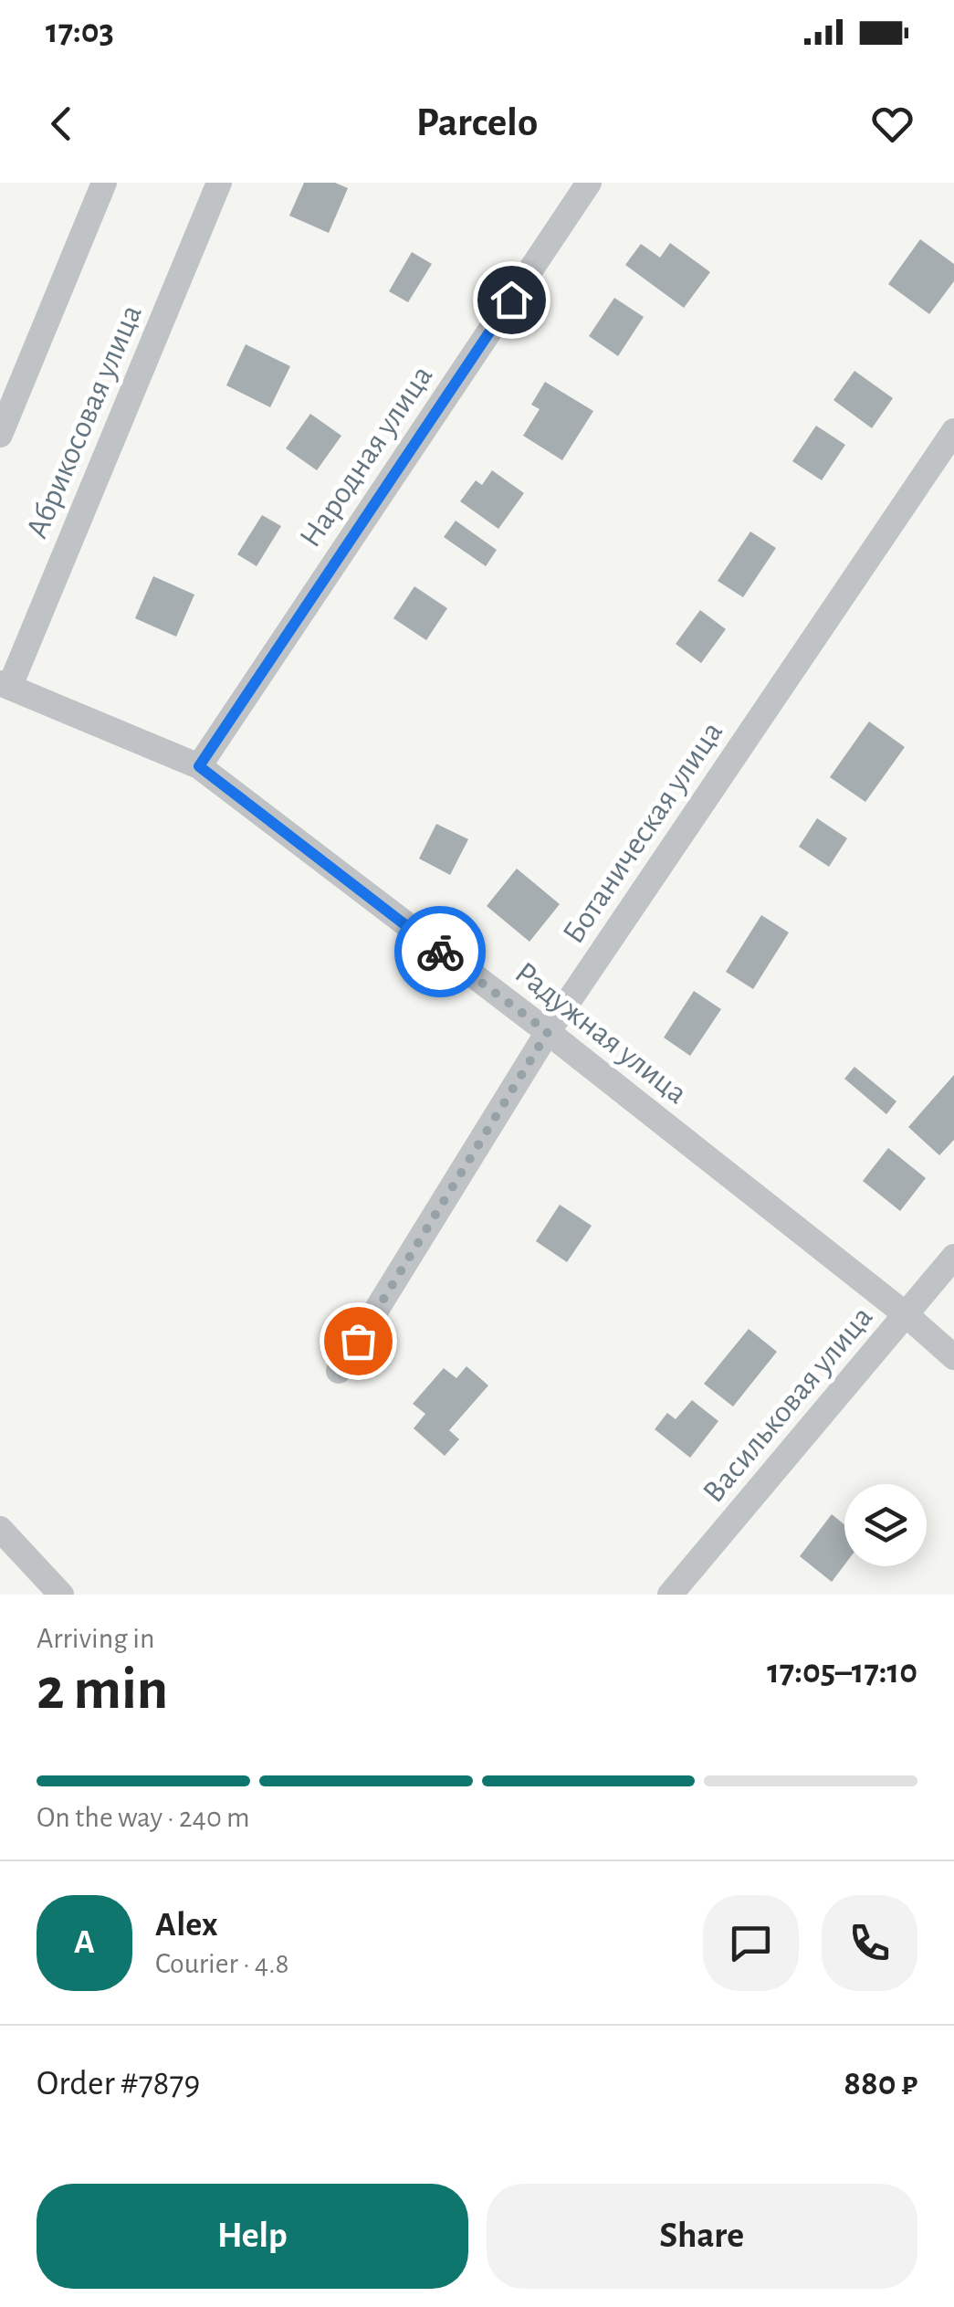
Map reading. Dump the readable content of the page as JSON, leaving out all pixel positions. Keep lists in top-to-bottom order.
{
  "streets": {
    "street": [
      "Абрикосовая улица",
      "Народная улица",
      "Ботаническая улица",
      "Радужная улица",
      "Васильковая улица"
    ]
  },
  "crossings": [
    ["Абрикосовая улица", "Радужная улица"],
    ["Народная улица", "Радужная улица"],
    ["Ботаническая улица", "Радужная улица"],
    ["Радужная улица", "Васильковая улица"]
  ],
  "page": {
    "status": "17:03",
    "header": "Parcelo",
    "heading": ["2 min", "Arriving in", "17:05–17:10"],
    "panel": [
      "Alex",
      "Courier · 4.8",
      "Order #7879",
      "880 ₽"
    ],
    "bar": "On the way · 240 m",
    "round": "A",
    "buttons": ["Help", "Share"]
  }
}
